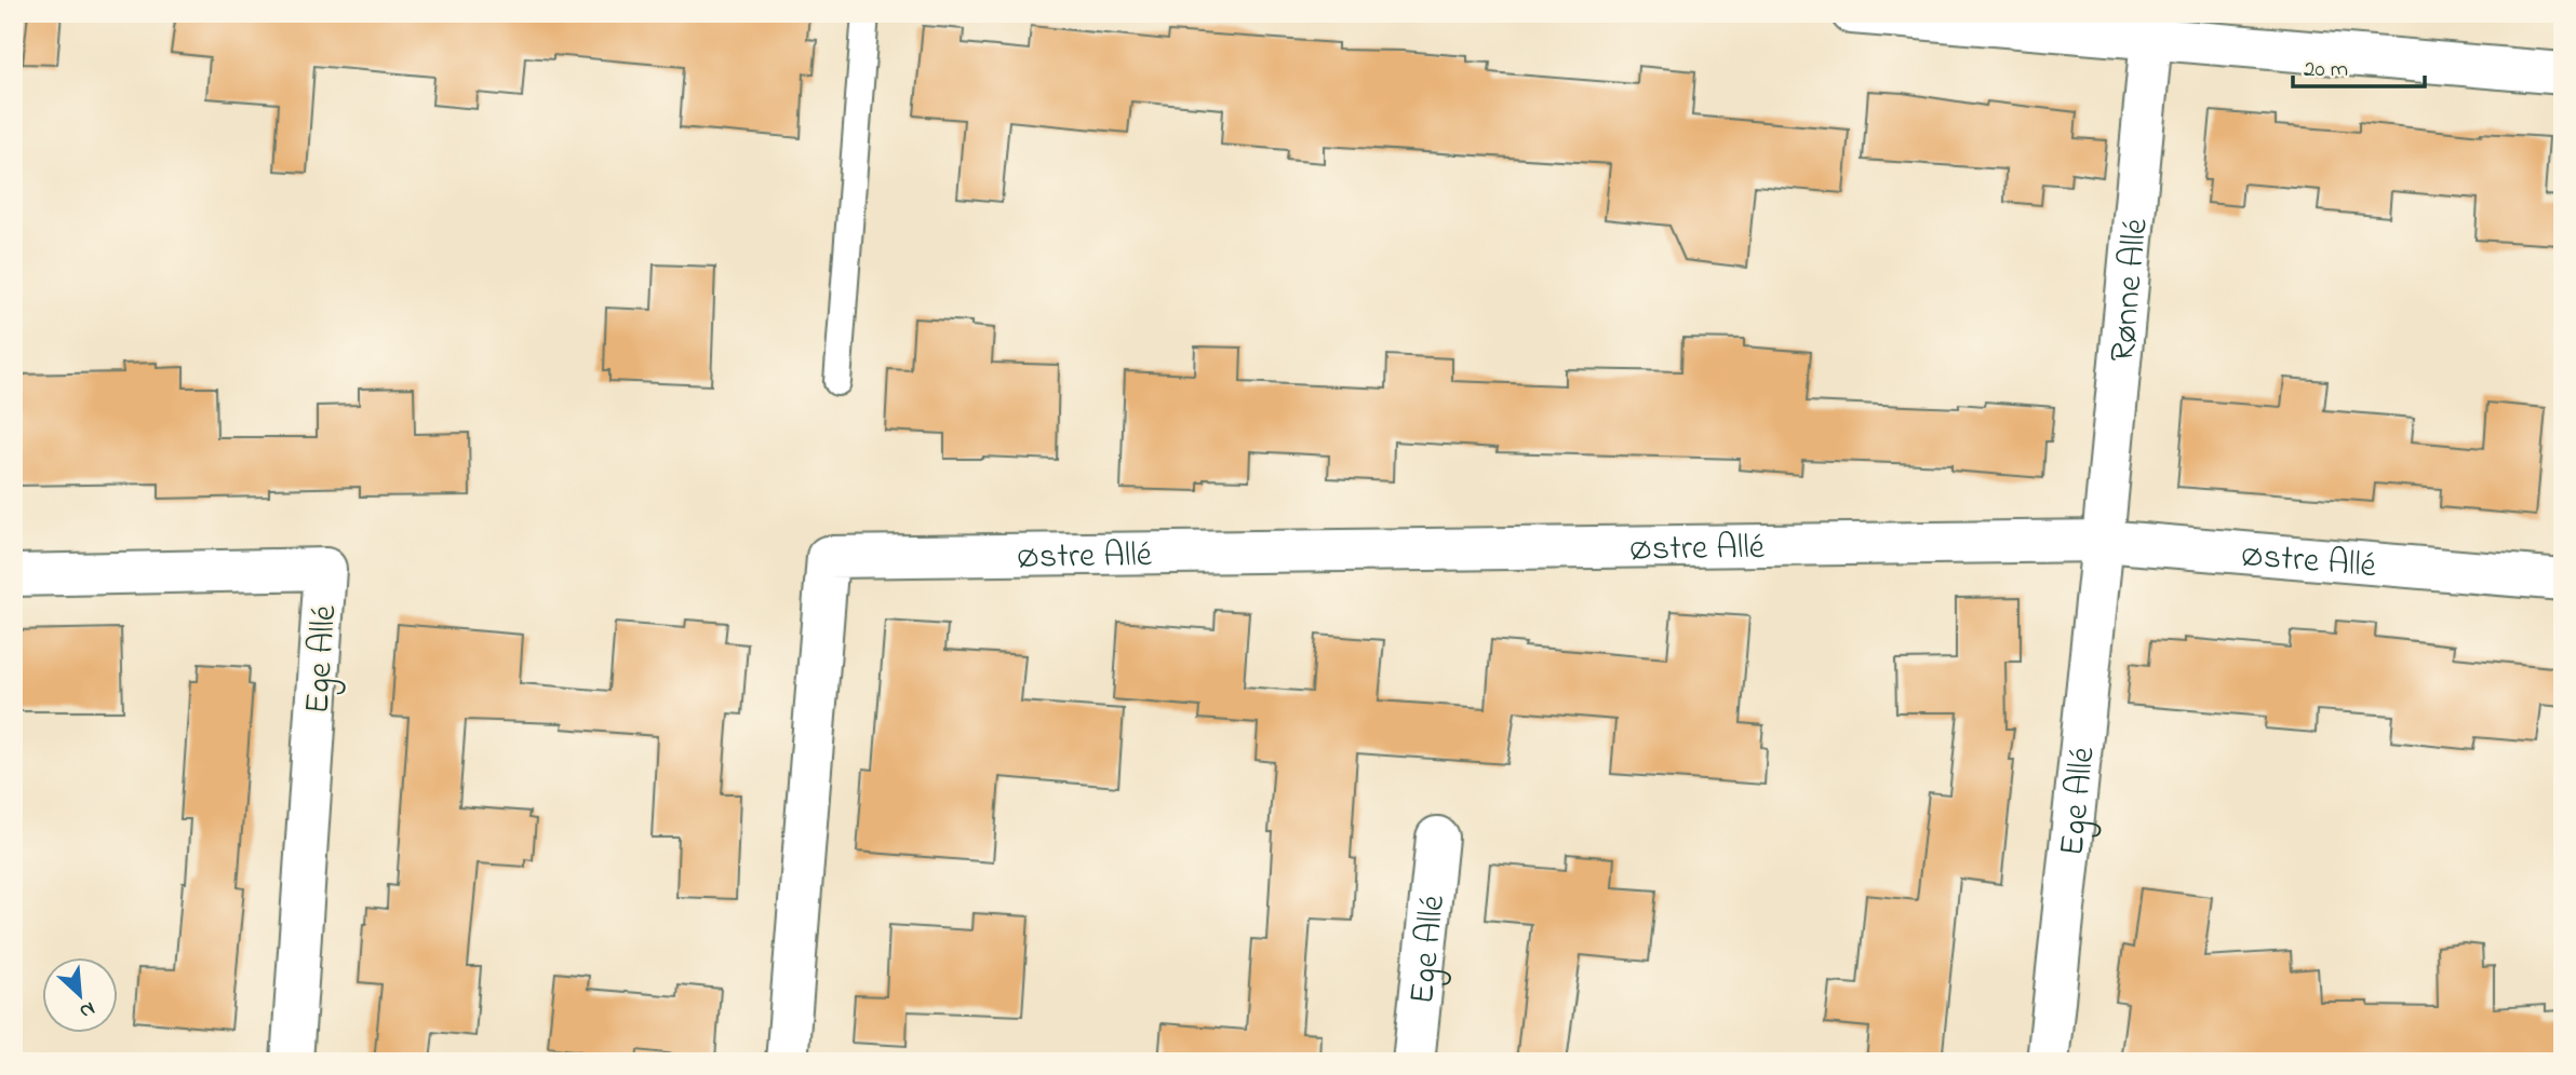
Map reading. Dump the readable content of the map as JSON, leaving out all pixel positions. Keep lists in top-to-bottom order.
{
  "streets": {
    "street": ["Rønne Allé", "Østre Allé", "Ege Allé"]
  },
  "crossings": [
    ["Rønne Allé", "Østre Allé"],
    ["Rønne Allé", "Ege Allé"],
    ["Østre Allé", "Ege Allé"]
  ],
  "scale_bar": "20 m",
  "north": "bottom right"
}
